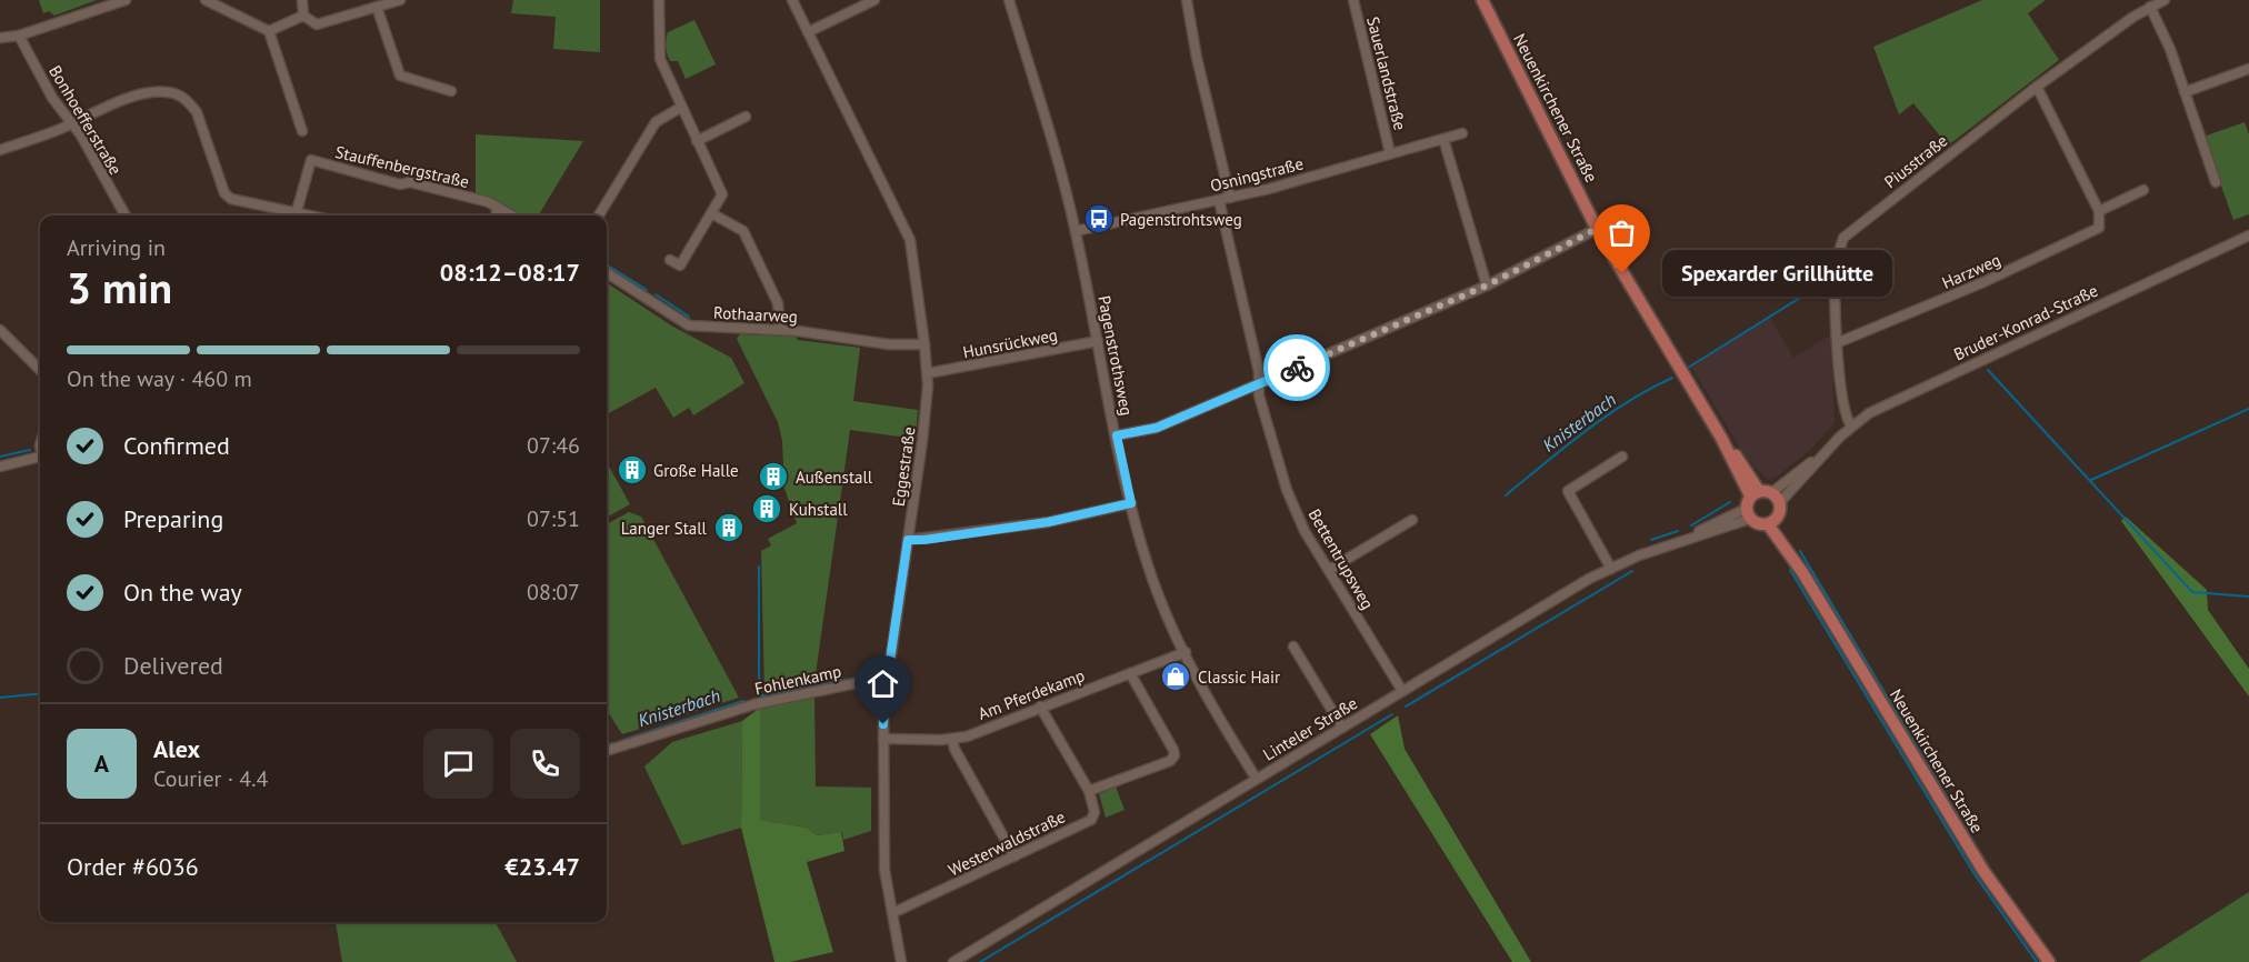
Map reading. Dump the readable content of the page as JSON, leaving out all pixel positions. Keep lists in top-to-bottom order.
{
  "streets": {
    "main road": ["Neuenkirchener Straße"],
    "street": [
      "Sauerlandstraße",
      "Bonhoefferstraße",
      "Piusstraße",
      "Stauffenbergstraße",
      "Osningstraße",
      "Harzweg",
      "Rothaarweg",
      "Bruder-Konrad-Straße",
      "Hunsrückweg",
      "Pagenstrothsweg",
      "Eggestraße",
      "Bettentrupsweg",
      "Fohlenkamp",
      "Am Pferdekamp",
      "Linteler Straße",
      "Westerwaldstraße"
    ]
  },
  "crossings": [
    ["Sauerlandstraße", "Osningstraße"],
    ["Piusstraße", "Harzweg"],
    ["Piusstraße", "Bruder-Konrad-Straße"],
    ["Osningstraße", "Pagenstrothsweg"],
    ["Osningstraße", "Bettentrupsweg"],
    ["Rothaarweg", "Eggestraße"],
    ["Hunsrückweg", "Pagenstrothsweg"],
    ["Hunsrückweg", "Eggestraße"],
    ["Pagenstrothsweg", "Am Pferdekamp"],
    ["Pagenstrothsweg", "Linteler Straße"],
    ["Eggestraße", "Fohlenkamp"],
    ["Eggestraße", "Am Pferdekamp"],
    ["Eggestraße", "Westerwaldstraße"],
    ["Bettentrupsweg", "Linteler Straße"]
  ],
  "water": ["Knisterbach"],
  "places": {
    "bus stop": ["Pagenstrohtsweg"],
    "other": ["Spexarder Grillhütte"],
    "building": [
      "Große Halle",
      "Außenstall",
      "Kuhstall",
      "Langer Stall"
    ],
    "shop": ["Classic Hair"]
  },
  "page": {
    "heading": ["3 min", "Arriving in", "08:12–08:17"],
    "panel": [
      "Alex",
      "Courier · 4.4",
      "Order #6036",
      "€23.47"
    ],
    "bubble": "Spexarder Grillhütte",
    "bar": "On the way · 460 m",
    "list": [
      ["Confirmed", "07:46"],
      ["Preparing", "07:51"],
      ["On the way", "08:07"],
      "Delivered"
    ],
    "round": "A"
  }
}
